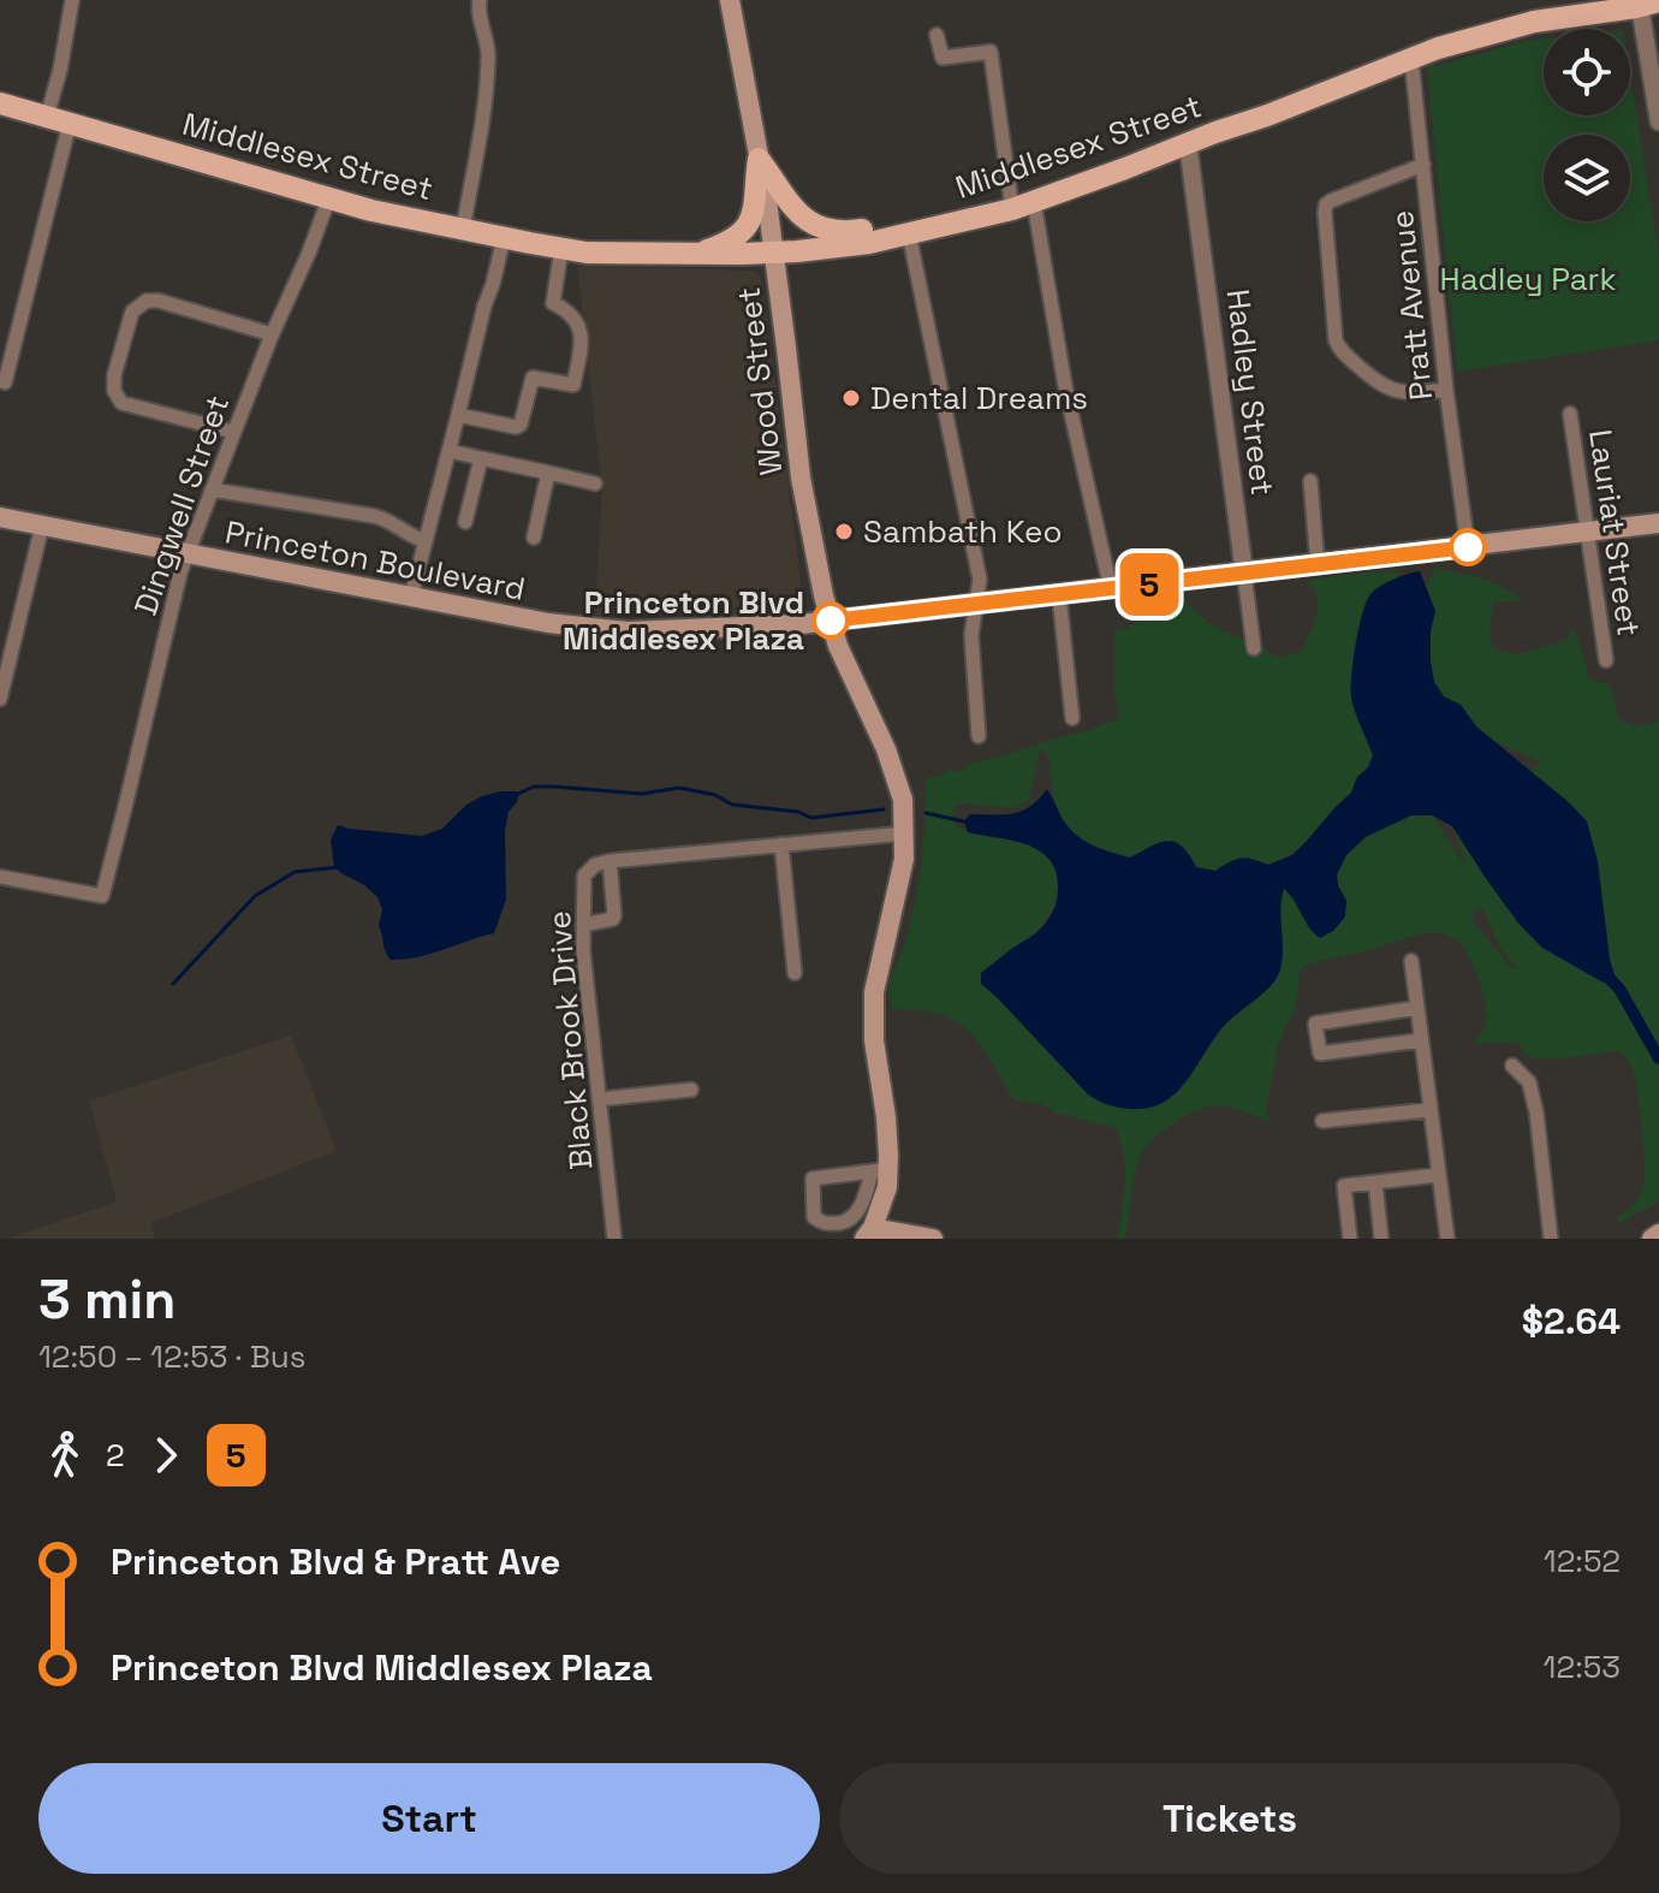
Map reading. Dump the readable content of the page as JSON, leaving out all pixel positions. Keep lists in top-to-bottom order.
{
  "streets": {
    "main road": ["Middlesex Street", "Wood Street", "Princeton Boulevard"],
    "street": [
      "Pratt Avenue",
      "Hadley Street",
      "Dingwell Street",
      "Lauriat Street",
      "Black Brook Drive"
    ]
  },
  "crossings": [
    ["Middlesex Street", "Pratt Avenue"],
    ["Middlesex Street", "Wood Street"],
    ["Middlesex Street", "Hadley Street"],
    ["Middlesex Street", "Dingwell Street"],
    ["Pratt Avenue", "Princeton Boulevard"],
    ["Wood Street", "Princeton Boulevard"],
    ["Hadley Street", "Princeton Boulevard"],
    ["Dingwell Street", "Princeton Boulevard"],
    ["Lauriat Street", "Princeton Boulevard"]
  ],
  "parks": ["Hadley Park"],
  "places": ["Dental Dreams", "Sambath Keo", "Princeton Blvd Middlesex Plaza"],
  "lines": ["bus line 5"],
  "page": {
    "on_map": "5",
    "heading": ["3 min", "12:50 – 12:53 · Bus", "$2.64"],
    "legs": ["2", "5"],
    "list": [
      {
        "name": "Princeton Blvd & Pratt Ave",
        "value": "12:52"
      },
      {
        "name": "Princeton Blvd Middlesex Plaza",
        "value": "12:53"
      }
    ],
    "buttons": ["Start", "Tickets"]
  }
}
